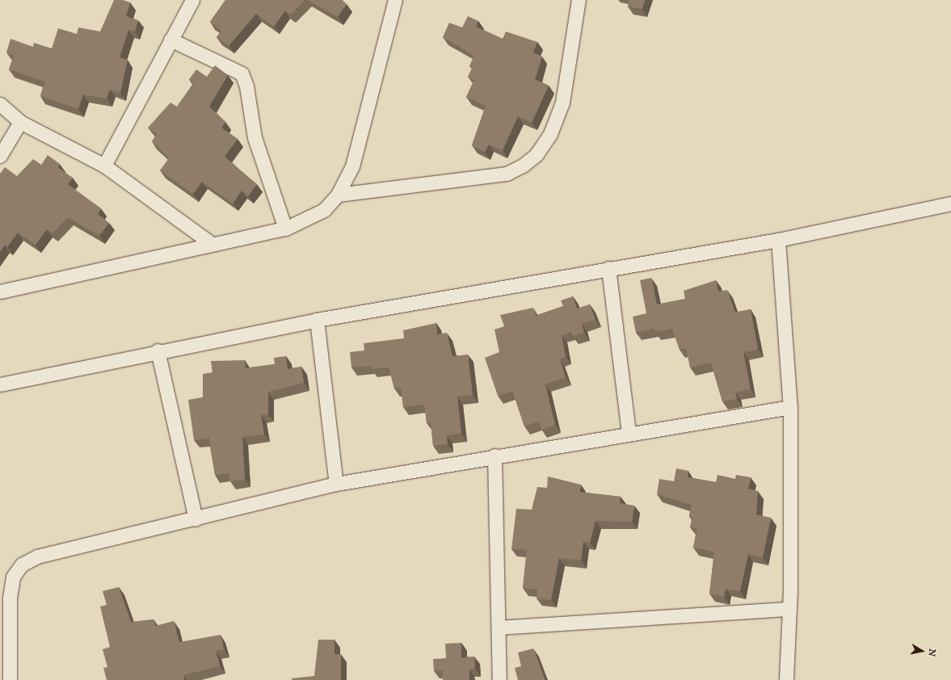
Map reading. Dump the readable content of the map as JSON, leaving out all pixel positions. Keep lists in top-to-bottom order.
{
  "north": "right"
}
